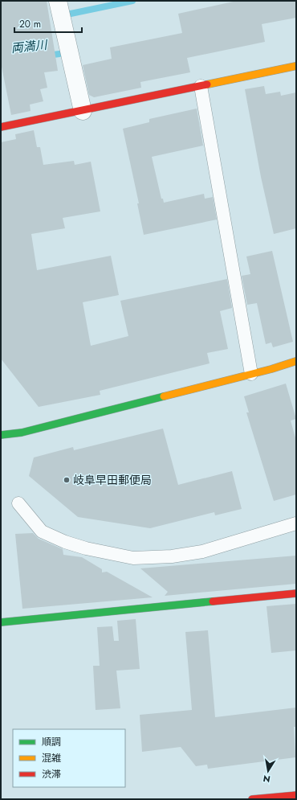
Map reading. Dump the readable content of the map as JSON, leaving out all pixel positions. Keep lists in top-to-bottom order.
{
  "water": ["両満川"],
  "places": ["岐阜早田郵便局"],
  "legend": ["順調", "混雑", "渋滞"],
  "scale_bar": "20 m",
  "north": "bottom"
}
